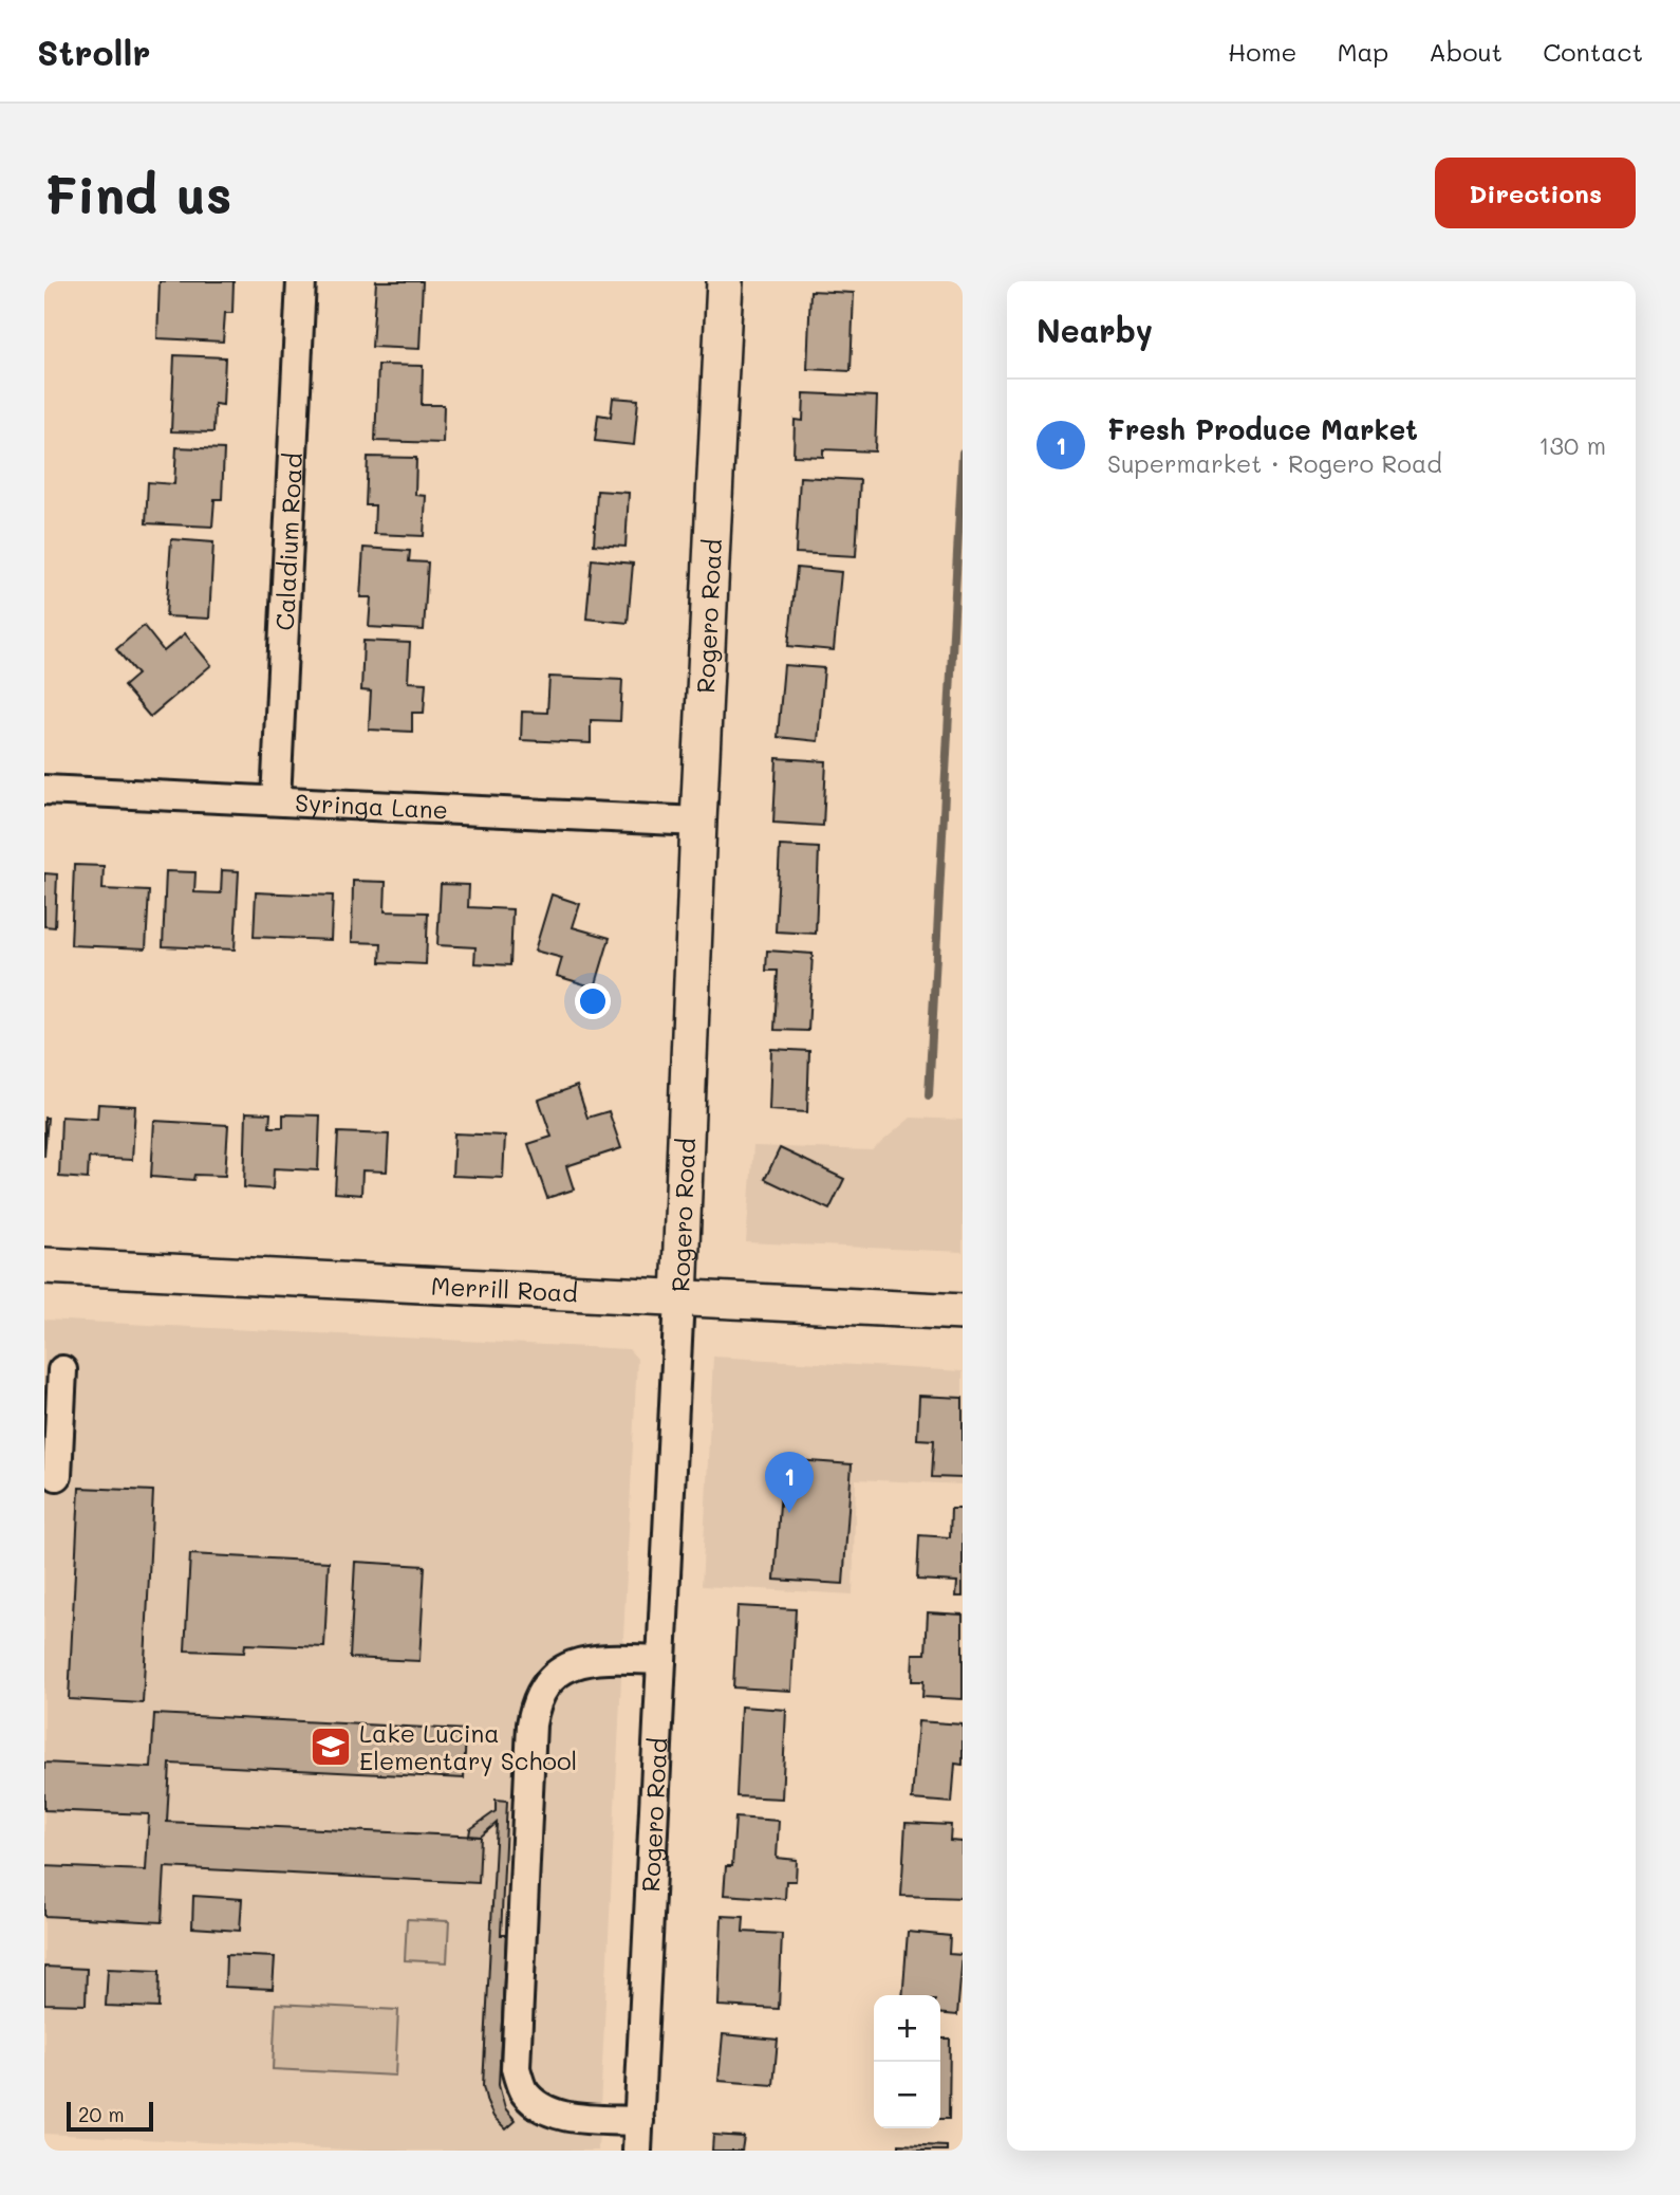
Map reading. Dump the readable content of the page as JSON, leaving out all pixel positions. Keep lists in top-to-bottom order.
{
  "streets": {
    "main road": ["Rogero Road", "Merrill Road"],
    "street": ["Caladium Road", "Syringa Lane"]
  },
  "crossings": [
    ["Caladium Road", "Syringa Lane"],
    ["Rogero Road", "Syringa Lane"],
    ["Rogero Road", "Merrill Road"]
  ],
  "places": {
    "school or university": ["Lake Lucina Elementary School"]
  },
  "scale_bar": "20 m",
  "page": {
    "header": "Strollr",
    "nav": [
      "Home",
      "Map",
      "About",
      "Contact"
    ],
    "buttons": "Directions",
    "title": "Find us",
    "heading": "Nearby",
    "list": [
      {
        "mark": "1",
        "name": "Fresh Produce Market",
        "note": "Supermarket · Rogero Road",
        "value": "130 m"
      }
    ],
    "pins": "1",
    "map_buttons": ["+", "−"],
    "scale": "20 m"
  }
}
